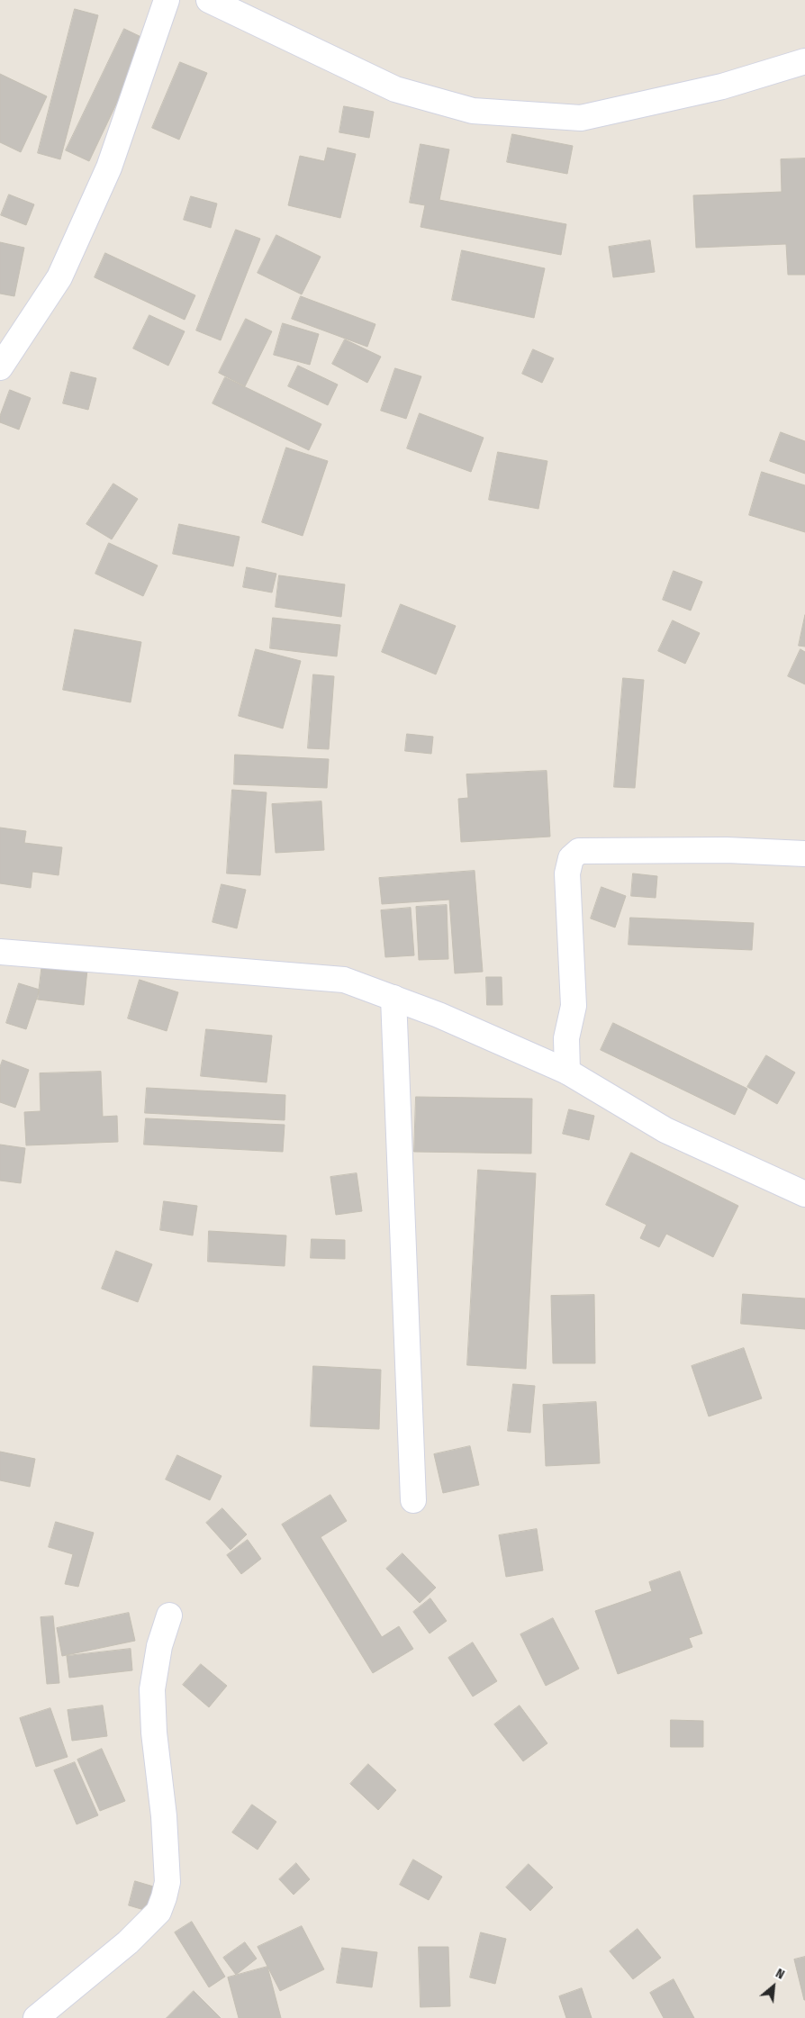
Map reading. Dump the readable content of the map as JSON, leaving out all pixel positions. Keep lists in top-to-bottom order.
{
  "north": "top right"
}
